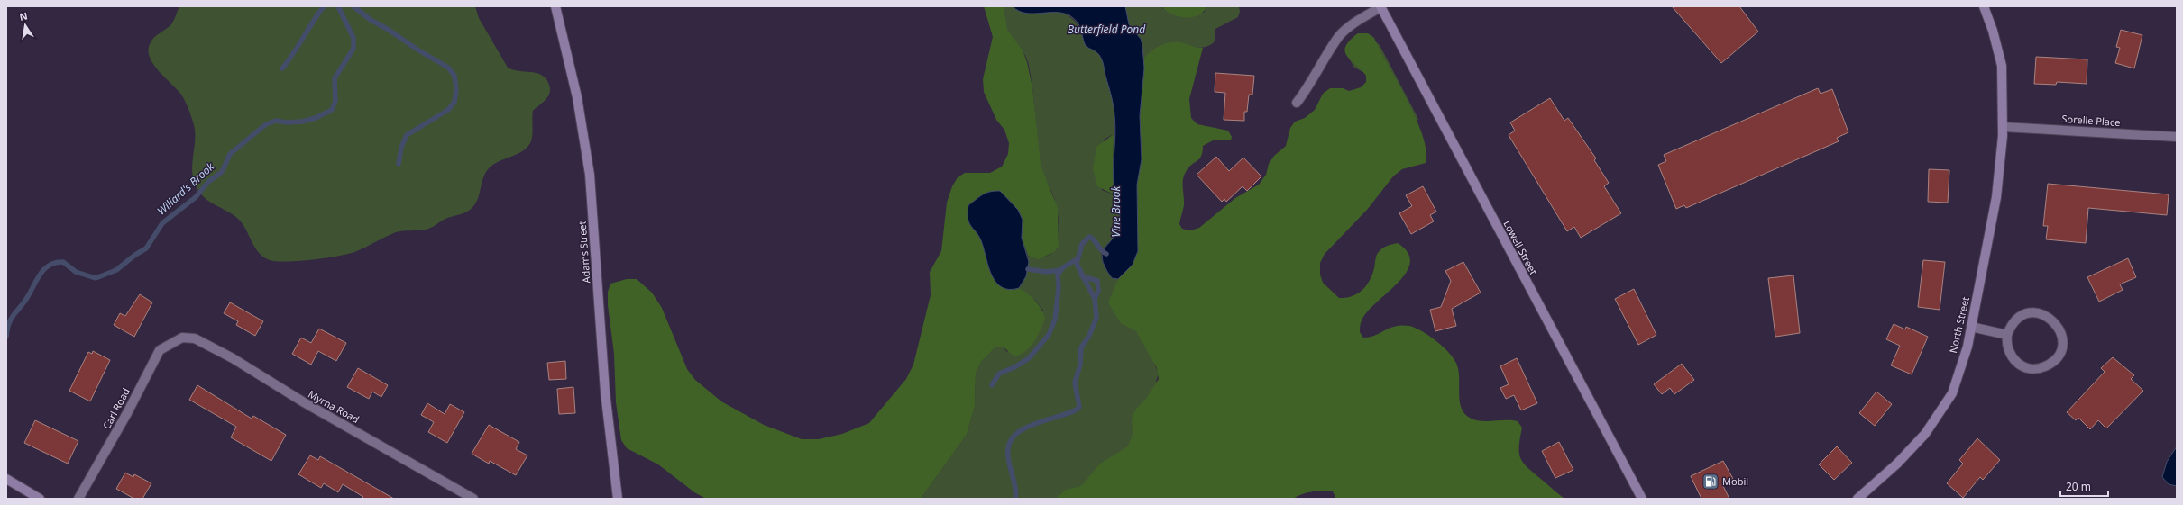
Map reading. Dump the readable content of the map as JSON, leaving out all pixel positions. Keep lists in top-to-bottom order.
{
  "streets": {
    "main road": ["Lowell Street", "Adams Street", "North Street"],
    "street": ["Sorelle Place", "Myrna Road", "Carl Road"]
  },
  "crossings": [
    ["Sorelle Place", "North Street"],
    ["Myrna Road", "Carl Road"]
  ],
  "water": ["Butterfield Pond", "Willard's Brook", "Vine Brook"],
  "places": {
    "fuel station": ["Mobil"]
  },
  "scale_bar": "20 m",
  "north": "top"
}
